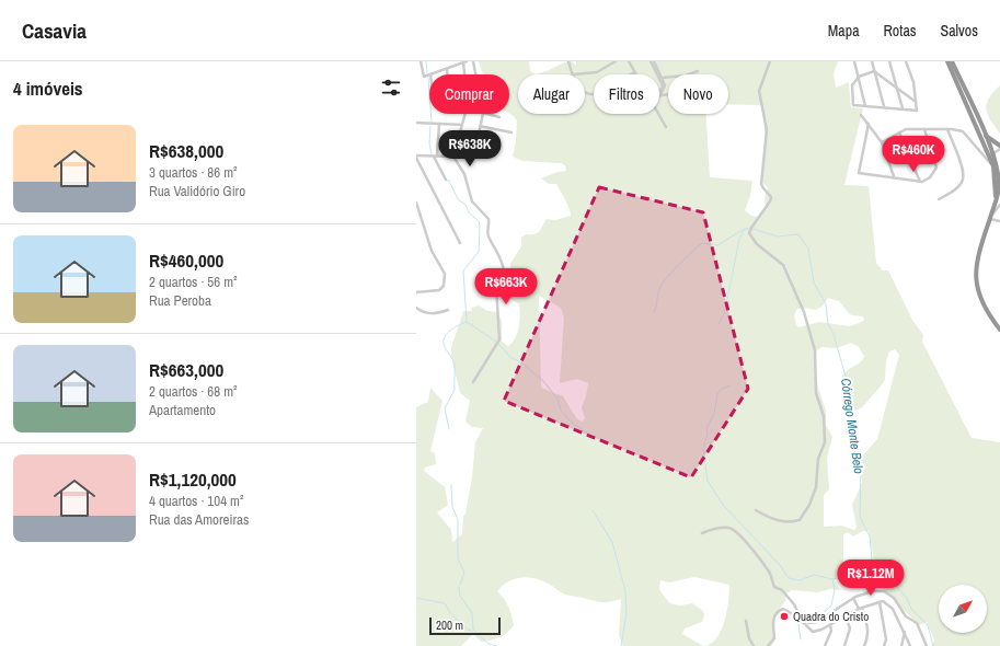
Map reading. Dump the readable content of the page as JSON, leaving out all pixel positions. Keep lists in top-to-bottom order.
{
  "water": ["Córrego Monte Belo"],
  "places": ["Quadra do Cristo"],
  "scale_bar": "200 m",
  "north": "top right",
  "page": {
    "header": "Casavia",
    "nav": ["Mapa", "Rotas", "Salvos"],
    "heading": "4 imóveis",
    "chip": [
      "Comprar",
      "Alugar",
      "Filtros",
      "Novo"
    ],
    "list": [
      {
        "name": "R$638,000",
        "note": "3 quartos · 86 m² · Rua Validório Giro"
      },
      {
        "name": "R$460,000",
        "note": "2 quartos · 56 m² · Rua Peroba"
      },
      {
        "name": "R$663,000",
        "note": "2 quartos · 68 m² · Apartamento"
      },
      {
        "name": "R$1,120,000",
        "note": "4 quartos · 104 m² · Rua das Amoreiras"
      }
    ],
    "price": [
      "R$638K",
      "R$460K",
      "R$663K",
      "R$1.12M"
    ],
    "scale": "200 m"
  }
}
